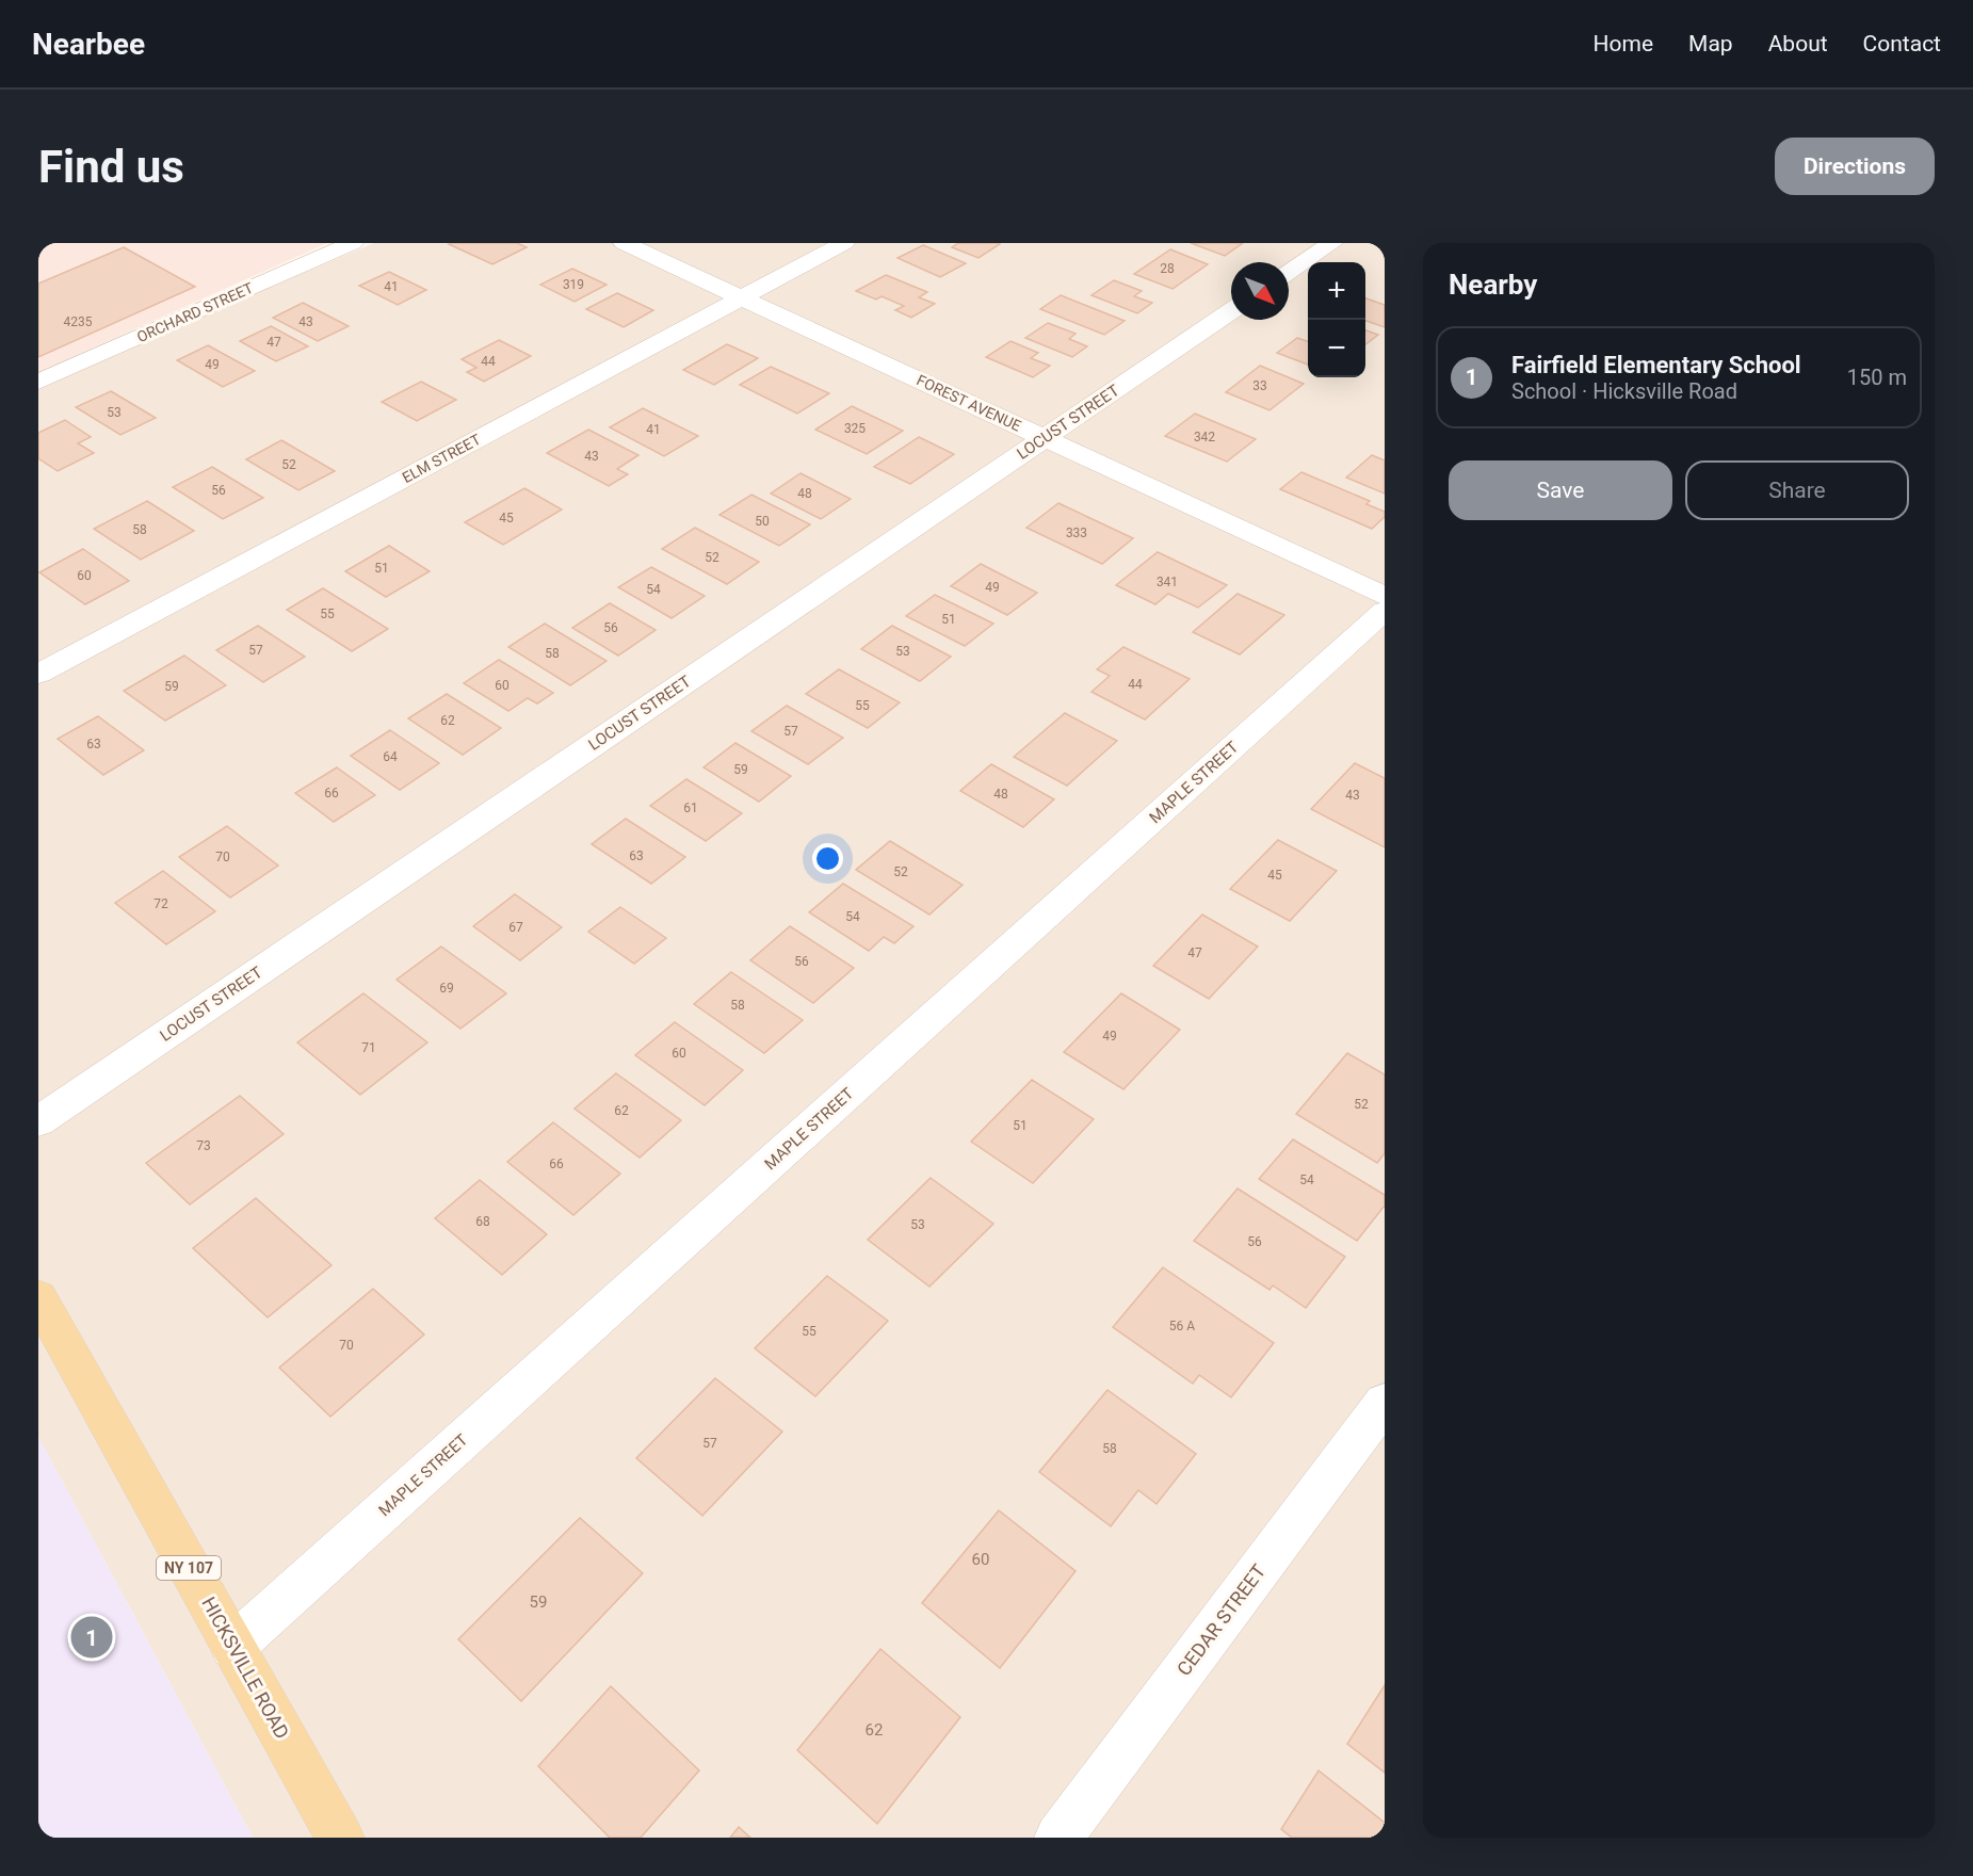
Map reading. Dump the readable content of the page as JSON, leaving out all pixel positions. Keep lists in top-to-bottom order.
{
  "streets": {
    "main road": ["NY 107", "HICKSVILLE ROAD"],
    "street": [
      "ORCHARD STREET",
      "FOREST AVENUE",
      "LOCUST STREET",
      "ELM STREET",
      "MAPLE STREET",
      "CEDAR STREET"
    ]
  },
  "crossings": [
    ["FOREST AVENUE", "LOCUST STREET"],
    ["FOREST AVENUE", "ELM STREET"],
    ["MAPLE STREET", "HICKSVILLE ROAD"]
  ],
  "house_numbers": [
    "28",
    "319",
    "41",
    "4235",
    "43",
    "47",
    "44",
    "49",
    "33",
    "53",
    "325",
    "41",
    "342",
    "43",
    "52",
    "56",
    "48",
    "45",
    "50",
    "58",
    "333",
    "52",
    "51",
    "60",
    "341",
    "49",
    "54",
    "55",
    "51",
    "56",
    "57",
    "53",
    "58",
    "44",
    "60",
    "59",
    "55",
    "62",
    "57",
    "63",
    "64",
    "59",
    "66",
    "48",
    "43",
    "61",
    "63",
    "70",
    "52",
    "45",
    "72",
    "54",
    "67",
    "47",
    "56",
    "69",
    "58",
    "49",
    "71",
    "60",
    "52",
    "62",
    "51",
    "73",
    "66",
    "54",
    "68",
    "53",
    "56",
    "56 A",
    "55",
    "70",
    "57",
    "58",
    "60",
    "59",
    "62"
  ],
  "north": "bottom right",
  "page": {
    "header": "Nearbee",
    "nav": [
      "Home",
      "Map",
      "About",
      "Contact"
    ],
    "buttons": [
      "Directions",
      ["Save", "Share"]
    ],
    "title": "Find us",
    "heading": "Nearby",
    "map_buttons": ["+", "−"],
    "list": [
      {
        "mark": "1",
        "name": "Fairfield Elementary School",
        "note": "School · Hicksville Road",
        "value": "150 m"
      }
    ],
    "pins": "1"
  }
}
